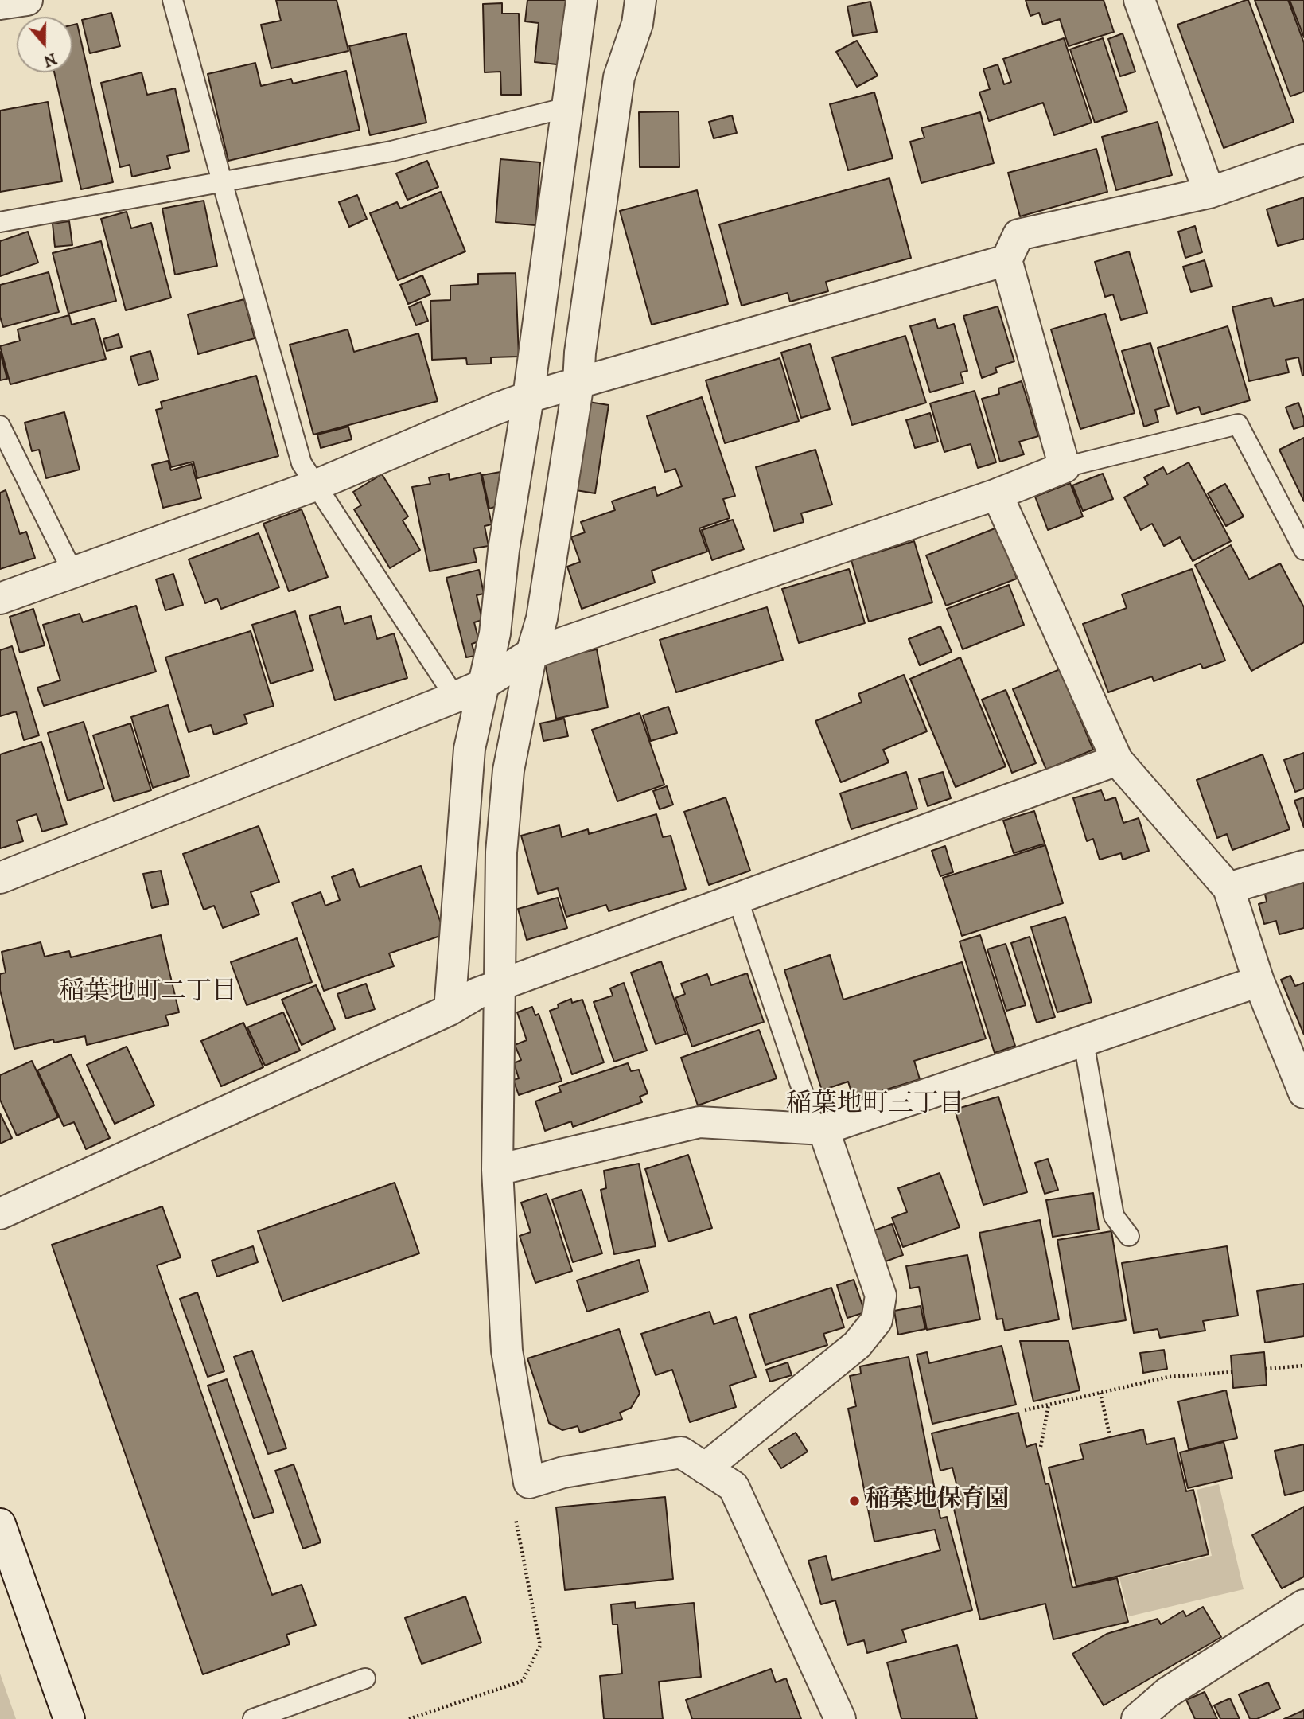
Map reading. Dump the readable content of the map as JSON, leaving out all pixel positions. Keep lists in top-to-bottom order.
{
  "districts": ["稲葉地町二丁目", "稲葉地町三丁目"],
  "places": ["稲葉地保育園"],
  "north": "bottom"
}
